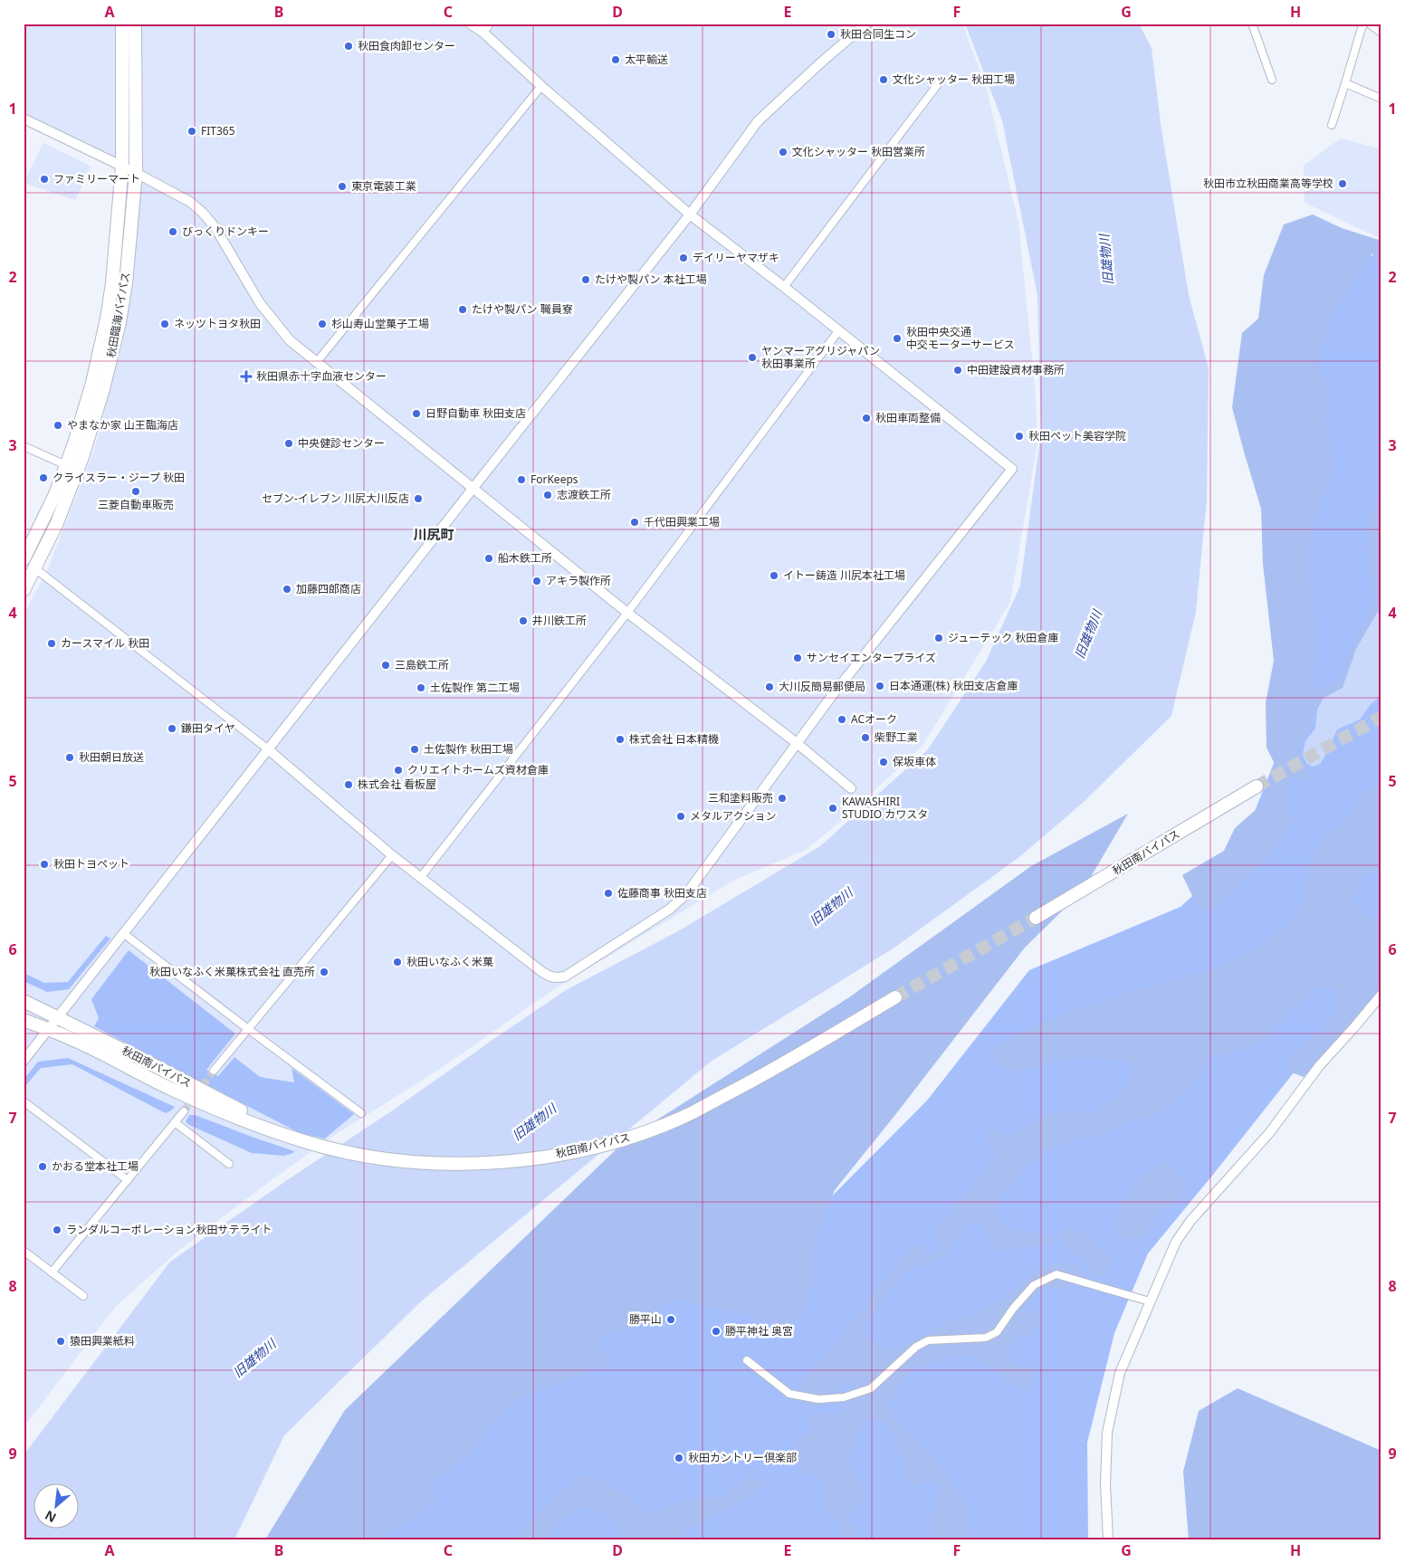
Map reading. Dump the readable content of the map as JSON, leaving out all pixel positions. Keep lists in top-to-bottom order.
{
  "streets": {
    "highway": ["秋田臨海バイパス", "秋田南バイパス"]
  },
  "districts": ["川尻町"],
  "water": ["旧雄物川"],
  "places": {
    "other": [
      "秋田合同生コン",
      "秋田食肉卸センター",
      "太平輸送",
      "文化シャッター 秋田工場",
      "FIT365",
      "文化シャッター 秋田営業所",
      "ファミリーマート",
      "秋田市立秋田商業高等学校",
      "東京電装工業",
      "びっくりドンキー",
      "デイリーヤマザキ",
      "たけや製パン 本社工場",
      "たけや製パン 職員寮",
      "ネッツトヨタ秋田",
      "杉山寿山堂菓子工場",
      "秋田中央交通 中交モーターサービス",
      "ヤンマーアグリジャパン 秋田事業所",
      "中田建設資材事務所",
      "日野自動車 秋田支店",
      "秋田車両整備",
      "やまなか家 山王臨海店",
      "秋田ペット美容学院",
      "中央健診センター",
      "クライスラー・ジープ 秋田",
      "ForKeeps",
      "三菱自動車販売",
      "志渡鉄工所",
      "セブン-イレブン 川尻大川反店",
      "千代田興業工場",
      "船木鉄工所",
      "イトー鋳造 川尻本社工場",
      "アキラ製作所",
      "加藤四郎商店",
      "井川鉄工所",
      "ジューテック 秋田倉庫",
      "カースマイル 秋田",
      "サンセイエンタープライズ",
      "三島鉄工所",
      "日本通運(株) 秋田支店倉庫",
      "大川反簡易郵便局",
      "土佐製作 第二工場",
      "ACオーク",
      "鎌田タイヤ",
      "柴野工業",
      "株式会社 日本精機",
      "土佐製作 秋田工場",
      "秋田朝日放送",
      "保坂車体",
      "クリエイトホームズ資材倉庫",
      "株式会社 看板屋",
      "三和塗料販売",
      "KAWASHIRI STUDIO カワスタ",
      "メタルアクション",
      "秋田トヨペット",
      "佐藤商事 秋田支店",
      "秋田いなふく米菓",
      "秋田いなふく米菓株式会社 直売所",
      "かおる堂本社工場",
      "ランダルコーポレーション秋田サテライト",
      "勝平山",
      "勝平神社 奥宮",
      "猿田興業紙料",
      "秋田カントリー倶楽部"
    ],
    "health": ["秋田県赤十字血液センター"]
  },
  "north": "bottom left",
  "grid": {
    "columns": [
      "A",
      "B",
      "C",
      "D",
      "E",
      "F",
      "G",
      "H"
    ],
    "rows": [
      "1",
      "2",
      "3",
      "4",
      "5",
      "6",
      "7",
      "8",
      "9"
    ]
  }
}
